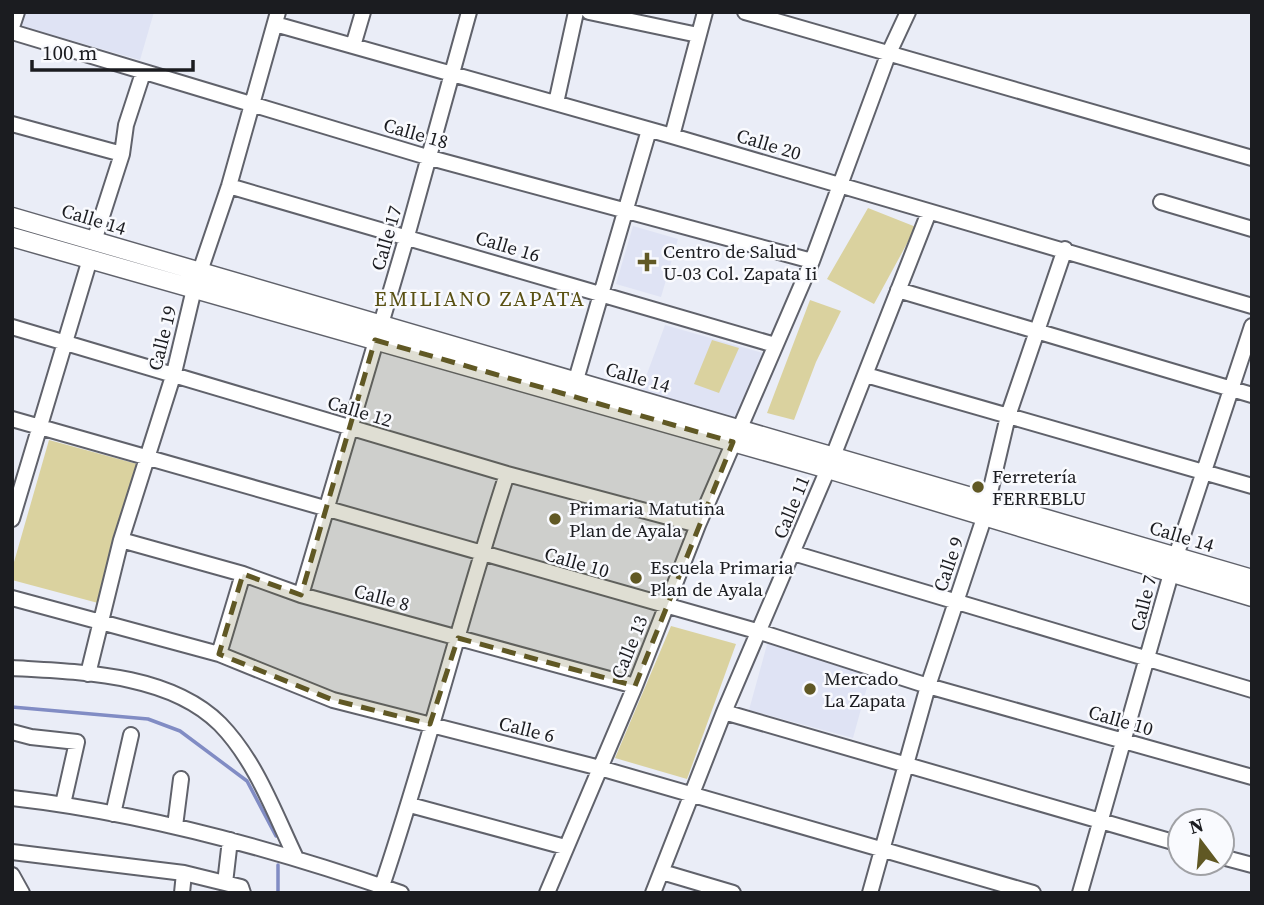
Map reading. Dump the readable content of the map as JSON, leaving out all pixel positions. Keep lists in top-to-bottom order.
{
  "streets": {
    "main road": ["Calle 14"],
    "street": [
      "Calle 18",
      "Calle 20",
      "Calle 17",
      "Calle 16",
      "Calle 19",
      "Calle 12",
      "Calle 11",
      "Calle 10",
      "Calle 9",
      "Calle 8",
      "Calle 7",
      "Calle 13",
      "Calle 6"
    ]
  },
  "crossings": [
    ["Calle 18", "Calle 17"],
    ["Calle 18", "Calle 19"],
    ["Calle 18", "Calle 13"],
    ["Calle 20", "Calle 17"],
    ["Calle 20", "Calle 19"],
    ["Calle 20", "Calle 11"],
    ["Calle 20", "Calle 9"],
    ["Calle 14", "Calle 17"],
    ["Calle 14", "Calle 19"],
    ["Calle 14", "Calle 11"],
    ["Calle 14", "Calle 9"],
    ["Calle 14", "Calle 7"],
    ["Calle 14", "Calle 13"],
    ["Calle 17", "Calle 16"],
    ["Calle 17", "Calle 12"],
    ["Calle 17", "Calle 10"],
    ["Calle 17", "Calle 8"],
    ["Calle 16", "Calle 19"],
    ["Calle 16", "Calle 13"],
    ["Calle 19", "Calle 12"],
    ["Calle 19", "Calle 10"],
    ["Calle 19", "Calle 8"],
    ["Calle 19", "Calle 6"],
    ["Calle 12", "Calle 13"],
    ["Calle 11", "Calle 10"],
    ["Calle 11", "Calle 6"],
    ["Calle 10", "Calle 9"],
    ["Calle 10", "Calle 7"],
    ["Calle 10", "Calle 13"],
    ["Calle 9", "Calle 6"],
    ["Calle 8", "Calle 13"],
    ["Calle 13", "Calle 6"]
  ],
  "districts": ["EMILIANO ZAPATA"],
  "places": {
    "health": ["Centro de Salud U-03 Col. Zapata Ii"],
    "other": [
      "Ferretería FERREBLU",
      "Primaria Matutina Plan de Ayala",
      "Escuela Primaria Plan de Ayala",
      "Mercado La Zapata"
    ]
  },
  "scale_bar": "100 m",
  "north": "top"
}
